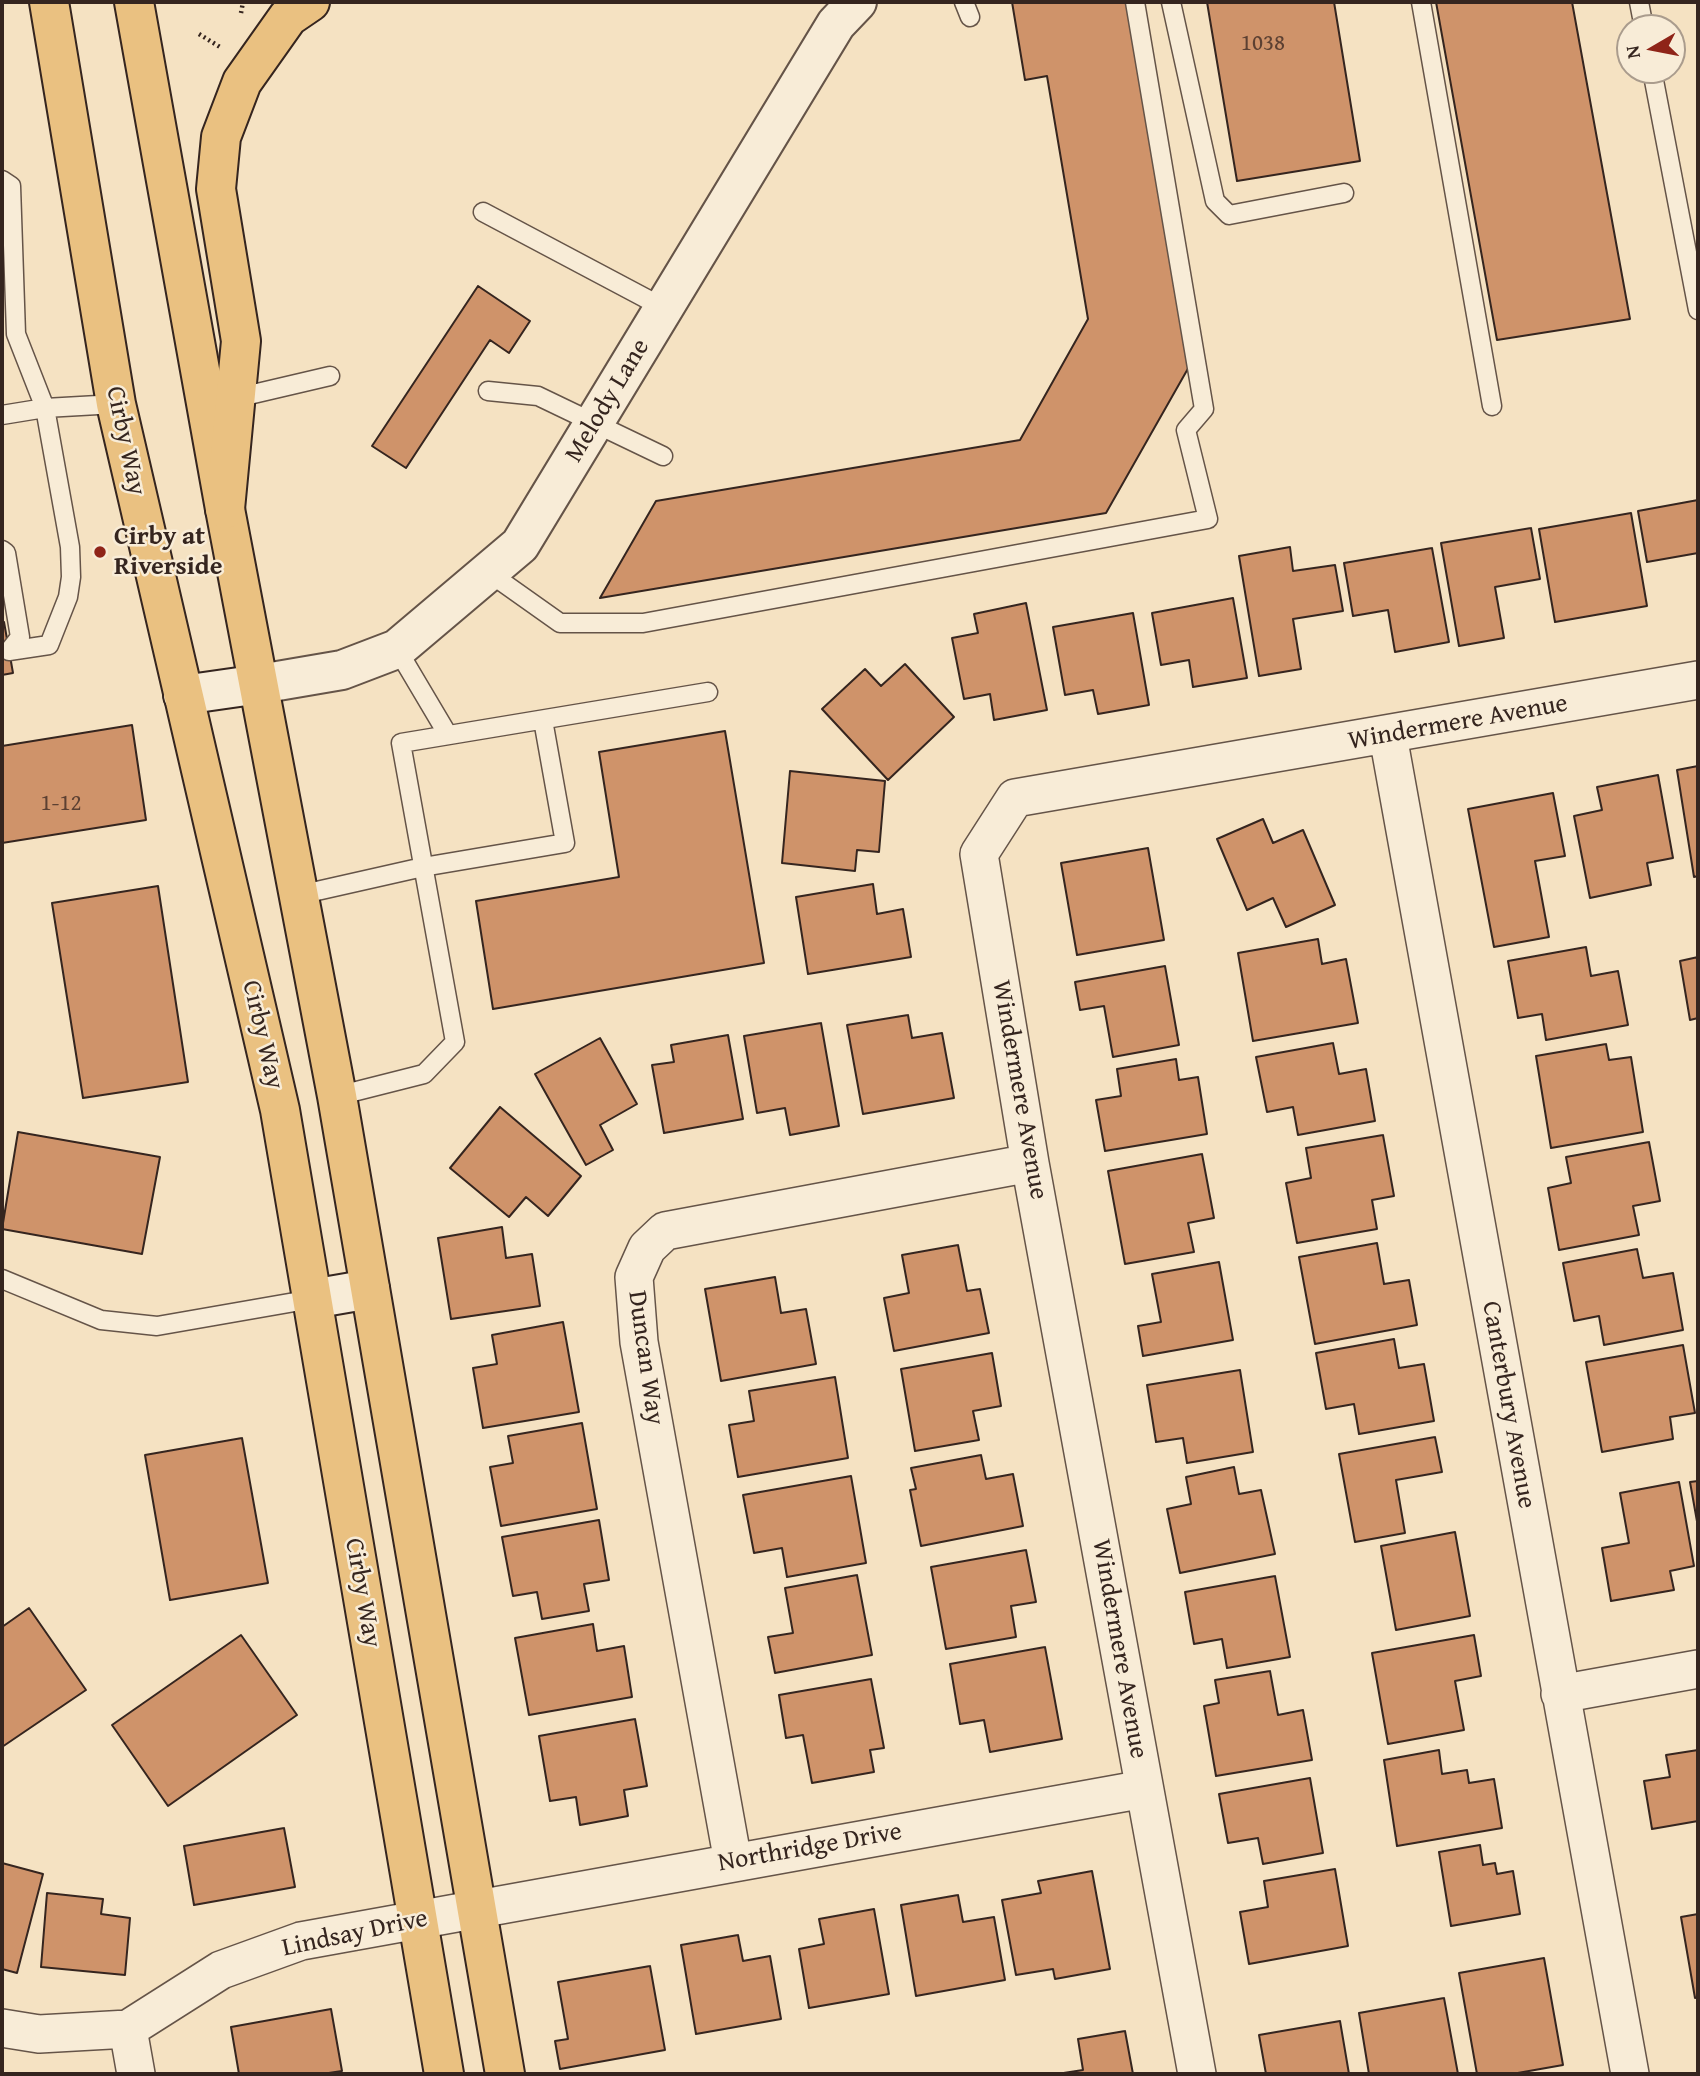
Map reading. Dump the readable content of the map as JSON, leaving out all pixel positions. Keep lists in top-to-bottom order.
{
  "streets": {
    "main road": ["Cirby Way"],
    "street": [
      "Melody Lane",
      "Windermere Avenue",
      "Duncan Way",
      "Canterbury Avenue",
      "Northridge Drive",
      "Lindsay Drive"
    ]
  },
  "crossings": [
    ["Melody Lane", "Cirby Way"],
    ["Cirby Way", "Lindsay Drive"],
    ["Windermere Avenue", "Duncan Way"],
    ["Windermere Avenue", "Canterbury Avenue"],
    ["Windermere Avenue", "Northridge Drive"],
    ["Duncan Way", "Northridge Drive"],
    ["Northridge Drive", "Lindsay Drive"]
  ],
  "places": ["Cirby at Riverside"],
  "house_numbers": ["1038", "1-12"],
  "north": "left"
}
